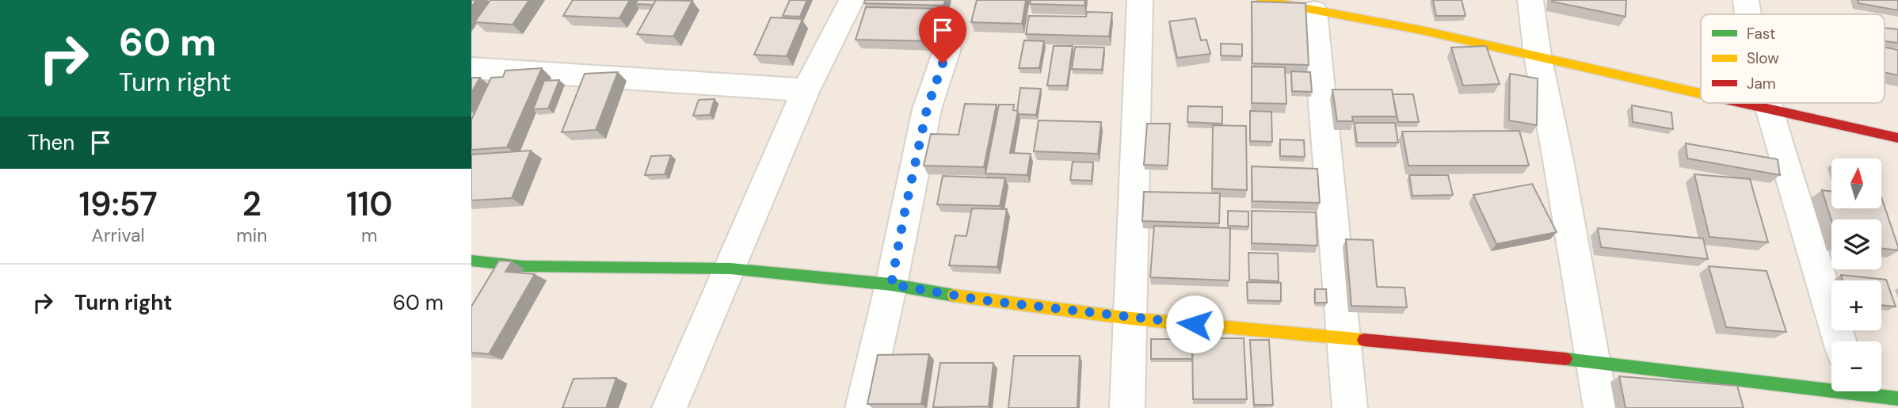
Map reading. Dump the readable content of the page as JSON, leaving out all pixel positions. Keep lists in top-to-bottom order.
{
  "legend": ["Fast", "Slow", "Jam"],
  "north": "top",
  "page": {
    "turn": ["60 m", "Turn right"],
    "then": "Then",
    "map_buttons": ["+", "−"],
    "eta": [
      "19:57",
      "Arrival",
      "2",
      "min",
      "110",
      "m"
    ],
    "list": [
      {
        "name": "Turn right",
        "value": "60 m"
      }
    ]
  }
}
